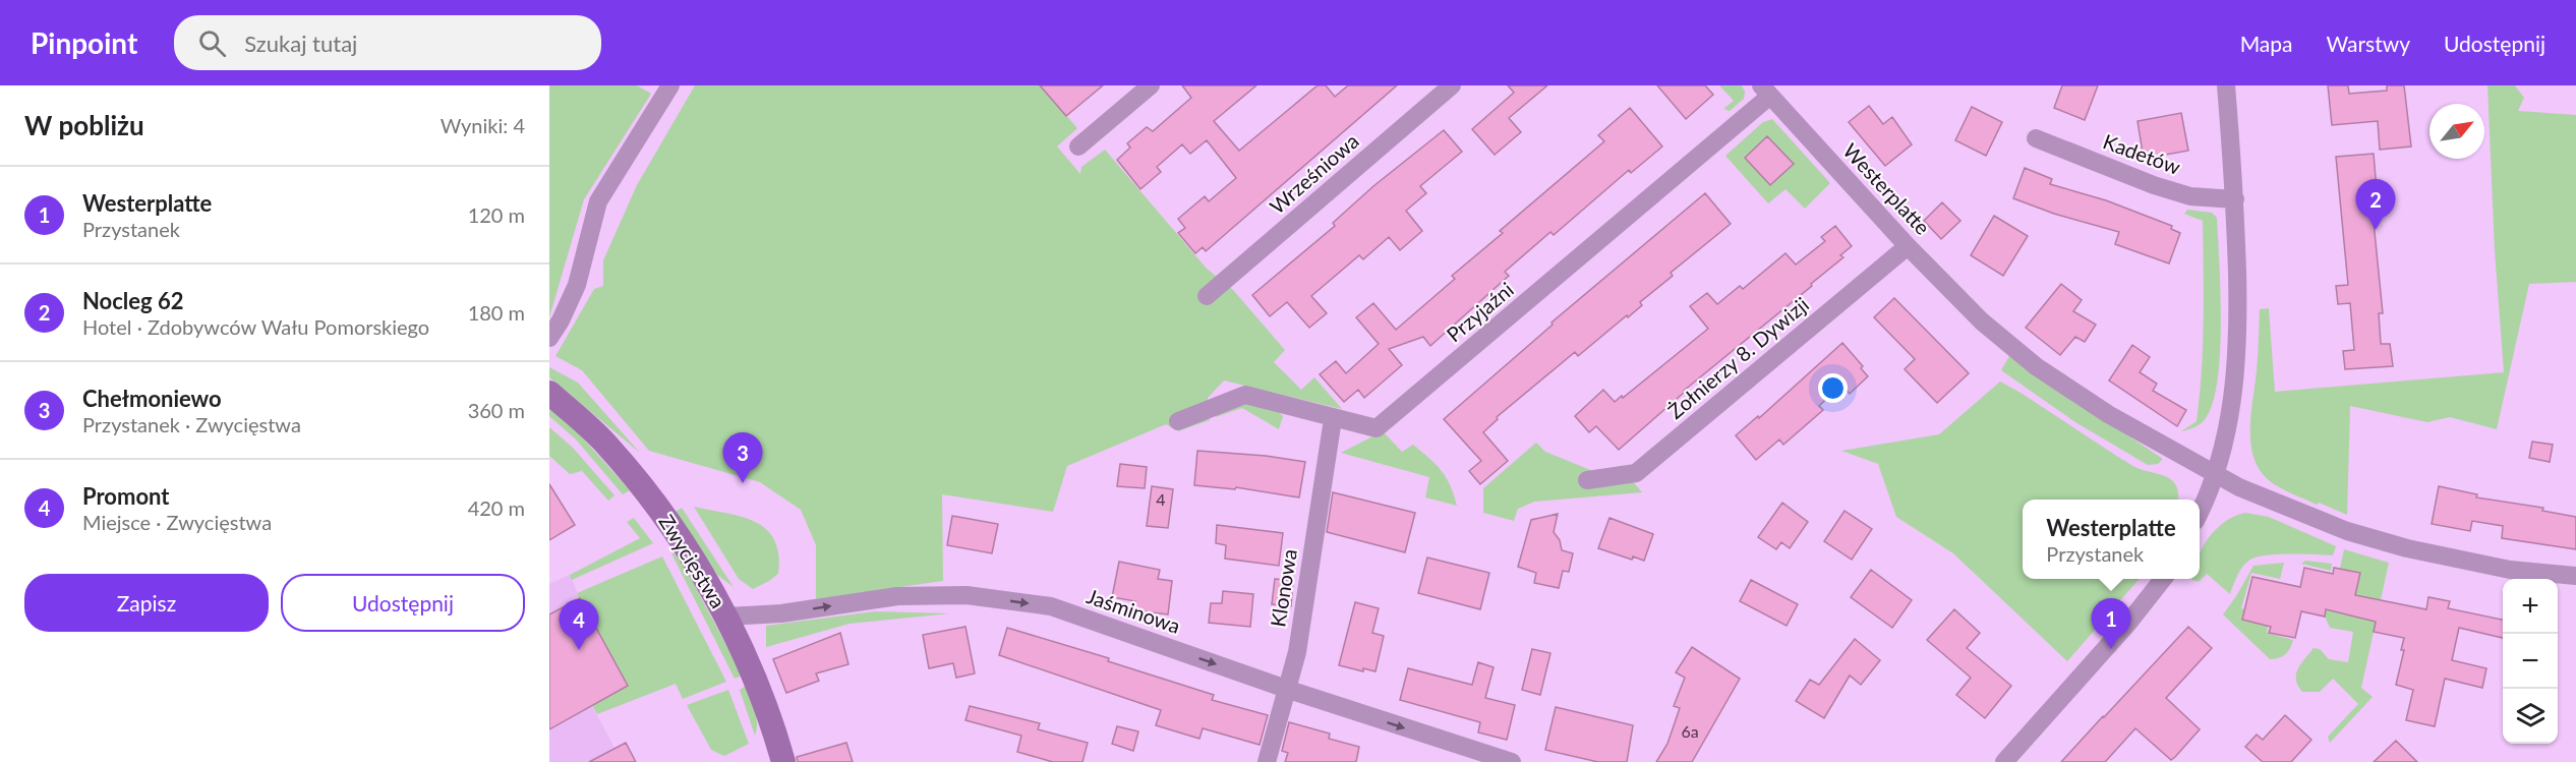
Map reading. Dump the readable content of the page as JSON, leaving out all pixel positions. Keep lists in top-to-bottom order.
{
  "streets": {
    "main road": ["Zwycięstwa"],
    "street": [
      "Kadetów",
      "Wrześniowa",
      "Westerplatte",
      "Przyjaźni",
      "Żołnierzy 8. Dywizji",
      "Klonowa",
      "Jaśminowa"
    ]
  },
  "crossings": [
    ["Westerplatte", "Przyjaźni"],
    ["Westerplatte", "Żołnierzy 8. Dywizji"],
    ["Przyjaźni", "Klonowa"],
    ["Zwycięstwa", "Jaśminowa"],
    ["Klonowa", "Jaśminowa"]
  ],
  "one_way": ["Jaśminowa"],
  "house_numbers": ["4", "6a"],
  "north": "top right",
  "page": {
    "header": "Pinpoint",
    "search": "Szukaj tutaj",
    "nav": ["Mapa", "Warstwy", "Udostępnij"],
    "heading": ["W pobliżu", "Wyniki: 4"],
    "list": [
      {
        "mark": "1",
        "name": "Westerplatte",
        "note": "Przystanek",
        "value": "120 m"
      },
      {
        "mark": "2",
        "name": "Nocleg 62",
        "note": "Hotel · Zdobywców Wału Pomorskiego",
        "value": "180 m"
      },
      {
        "mark": "3",
        "name": "Chełmoniewo",
        "note": "Przystanek · Zwycięstwa",
        "value": "360 m"
      },
      {
        "mark": "4",
        "name": "Promont",
        "note": "Miejsce · Zwycięstwa",
        "value": "420 m"
      }
    ],
    "pins": [
      "2",
      "3",
      "1",
      "4"
    ],
    "popup": ["Westerplatte", "Przystanek"],
    "buttons": ["Zapisz", "Udostępnij"],
    "map_buttons": ["+", "−"]
  }
}
